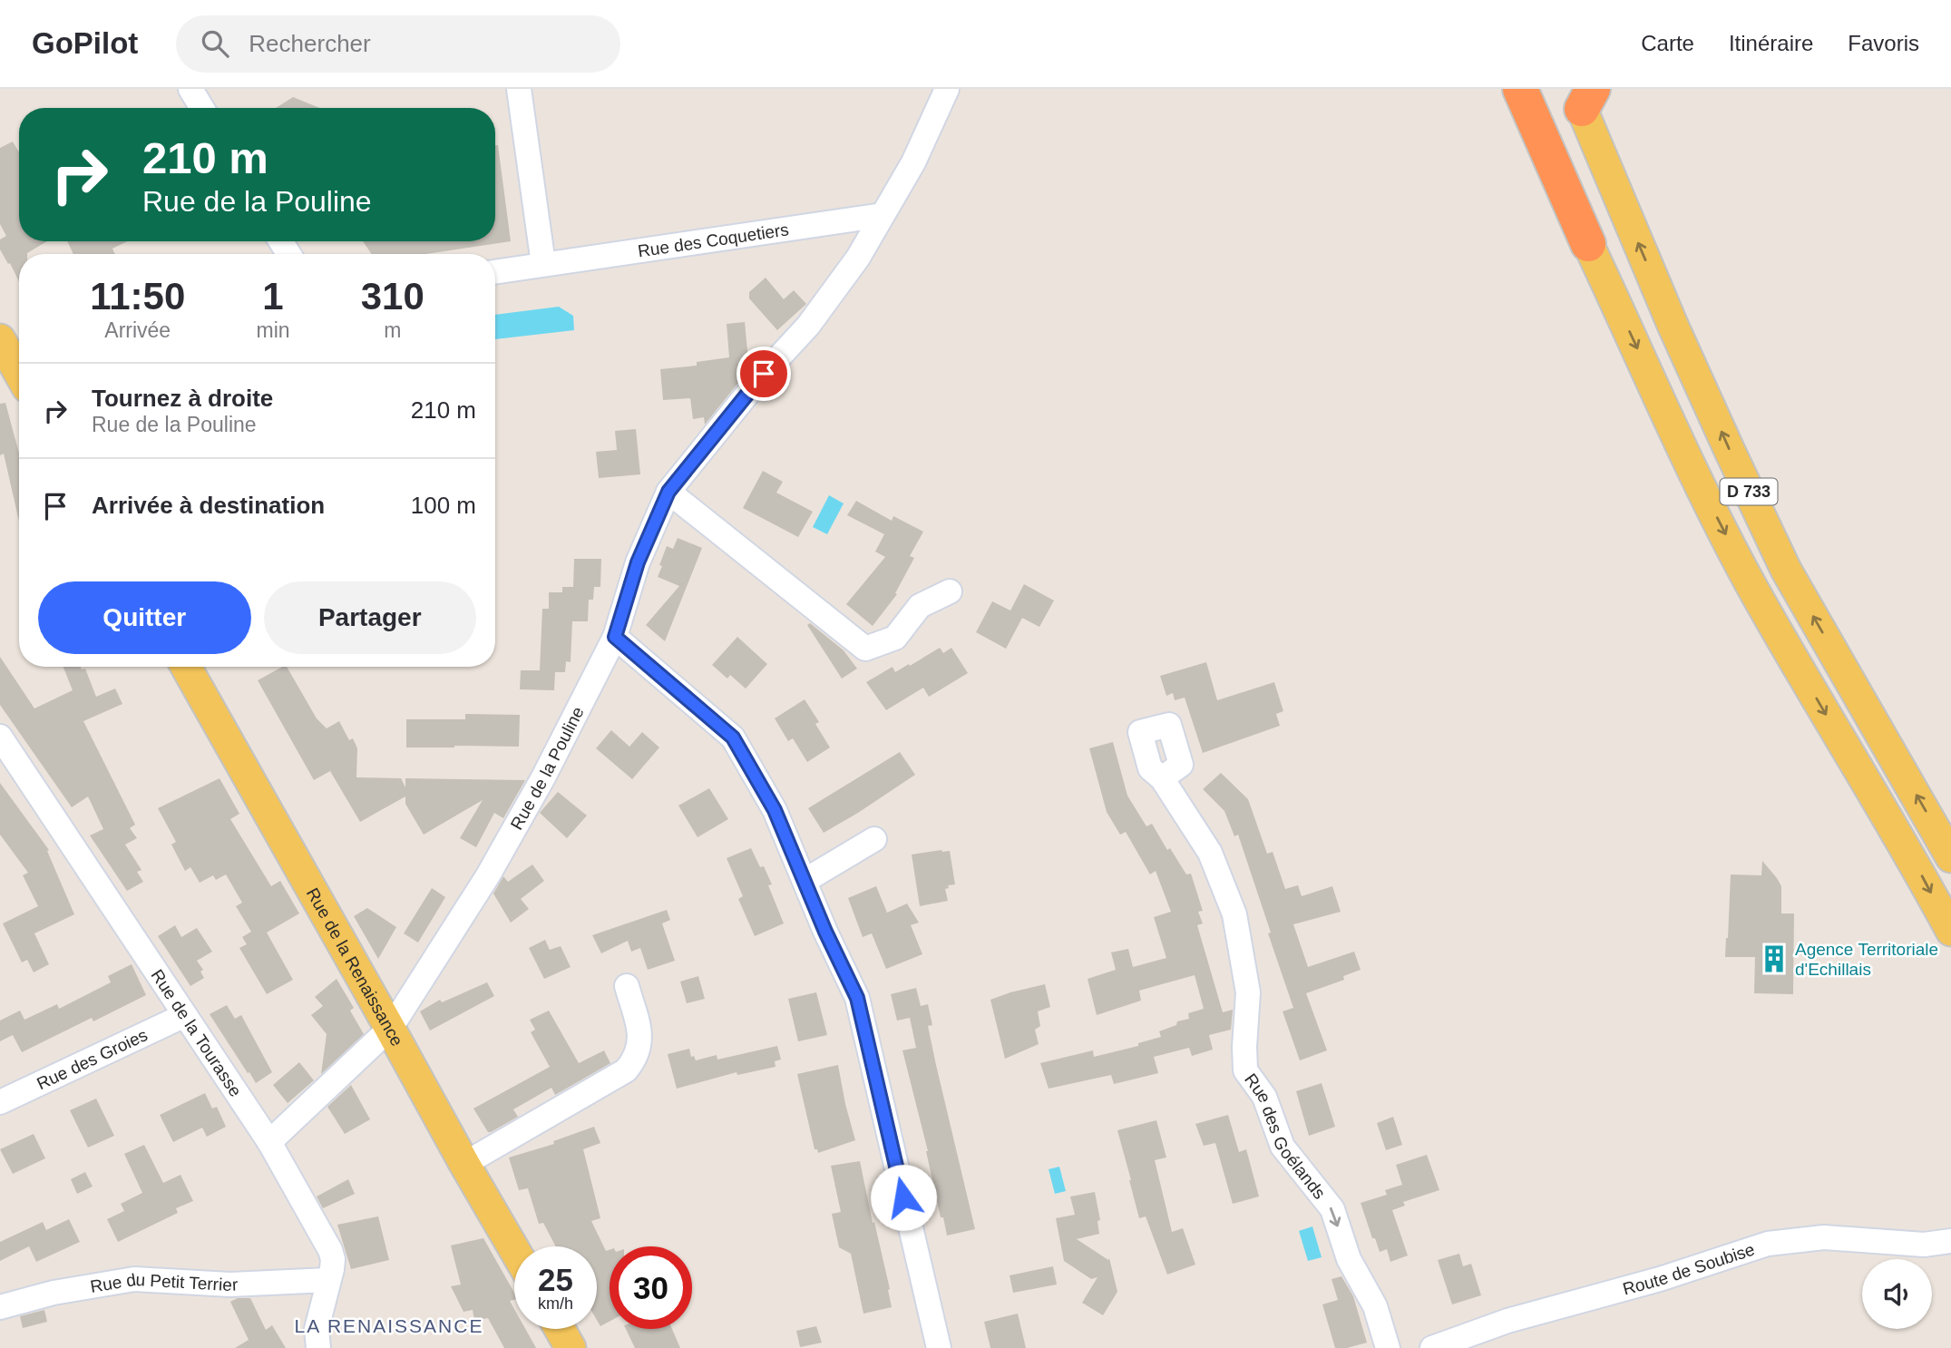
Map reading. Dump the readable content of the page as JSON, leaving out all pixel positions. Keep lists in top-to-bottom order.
{
  "streets": {
    "highway": ["D 733"],
    "main road": ["Rue de la Renaissance"],
    "street": [
      "Rue des Coquetiers",
      "Rue de la Pouline",
      "Rue de la Tourasse",
      "Rue des Groies",
      "Rue des Goélands",
      "Route de Soubise",
      "Rue du Petit Terrier"
    ]
  },
  "crossings": [
    ["Rue des Coquetiers", "Rue de la Pouline"],
    ["Rue de la Pouline", "Rue de la Renaissance"],
    ["Rue de la Pouline", "Rue de la Tourasse"],
    ["Rue de la Tourasse", "Rue des Groies"],
    ["Rue de la Tourasse", "Rue du Petit Terrier"]
  ],
  "one_way": ["Rue des Goélands"],
  "districts": ["LA RENAISSANCE"],
  "places": {
    "building": ["Agence Territoriale d'Echillais"]
  },
  "page": {
    "header": "GoPilot",
    "search": "Rechercher",
    "nav": ["Carte", "Itinéraire", "Favoris"],
    "turn": ["210 m", "Rue de la Pouline"],
    "eta": [
      "11:50",
      "Arrivée",
      "1",
      "min",
      "310",
      "m"
    ],
    "list": [
      {
        "name": "Tournez à droite",
        "note": "Rue de la Pouline",
        "value": "210 m"
      },
      {
        "name": "Arrivée à destination",
        "value": "100 m"
      }
    ],
    "buttons": ["Quitter", "Partager"],
    "speed": "25 km/h",
    "limit": "30"
  }
}
